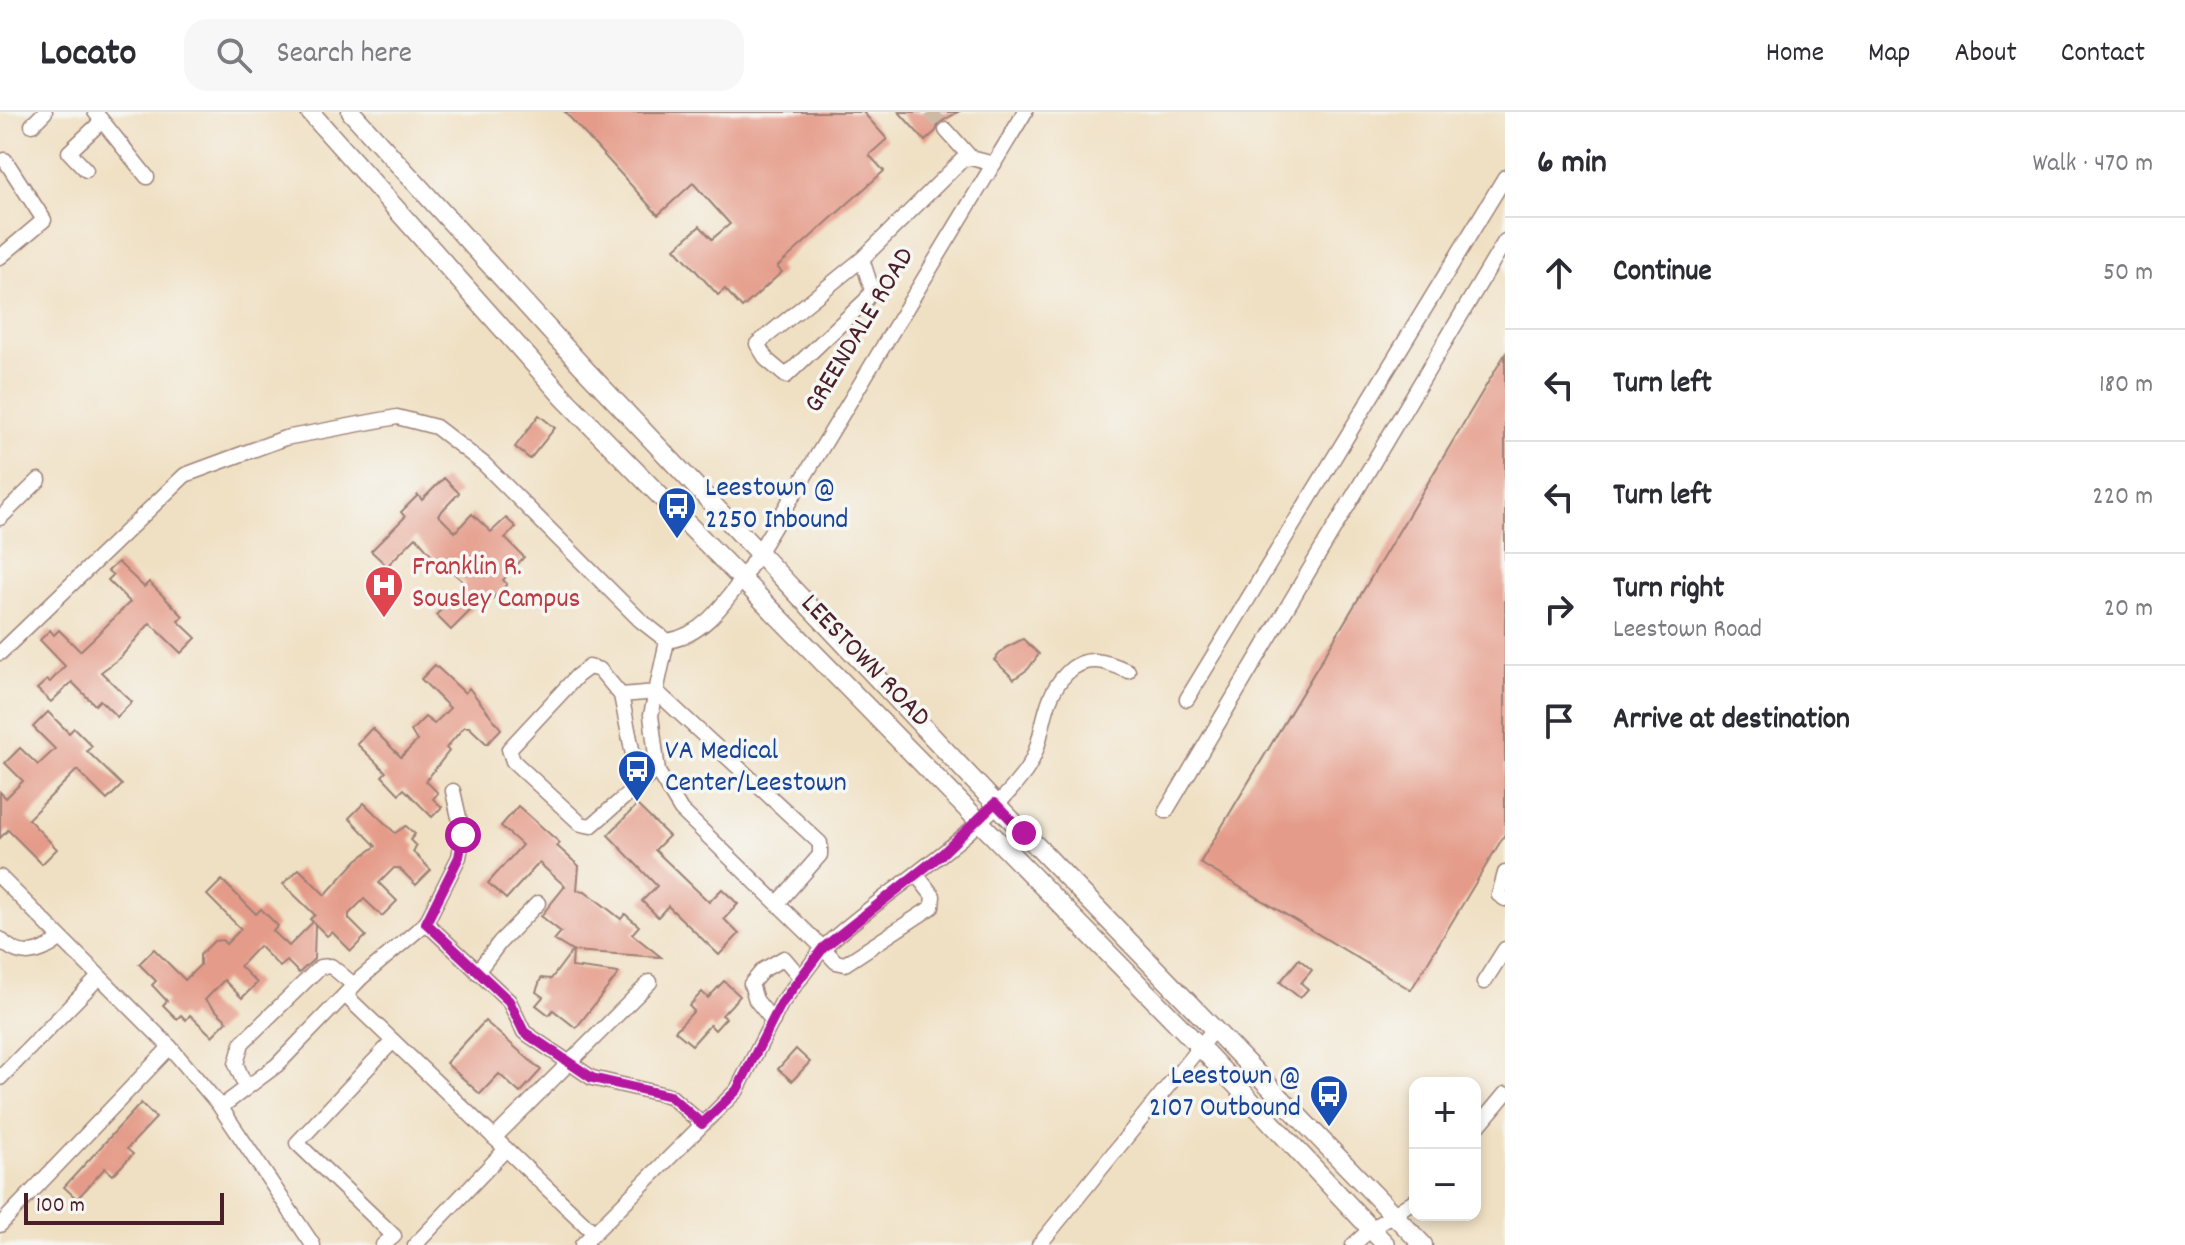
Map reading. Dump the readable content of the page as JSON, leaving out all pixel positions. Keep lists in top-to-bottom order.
{
  "streets": {
    "main road": ["LEESTOWN ROAD"],
    "street": ["GREENDALE ROAD"]
  },
  "crossings": [
    ["GREENDALE ROAD", "LEESTOWN ROAD"]
  ],
  "places": {
    "bus stop": ["Leestown @ 2250 Inbound", "VA Medical Center/Leestown", "Leestown @ 2107 Outbound"],
    "hospital": ["Franklin R. Sousley Campus"]
  },
  "scale_bar": "100 m",
  "page": {
    "header": "Locato",
    "search": "Search here",
    "nav": [
      "Home",
      "Map",
      "About",
      "Contact"
    ],
    "heading": ["6 min", "Walk · 470 m"],
    "list": [
      ["Continue", "50 m"],
      ["Turn left", "180 m"],
      ["Turn left", "220 m"],
      ["Turn right", "Leestown Road", "20 m"],
      "Arrive at destination"
    ],
    "map_buttons": ["+", "−"],
    "scale": "100 m"
  }
}
